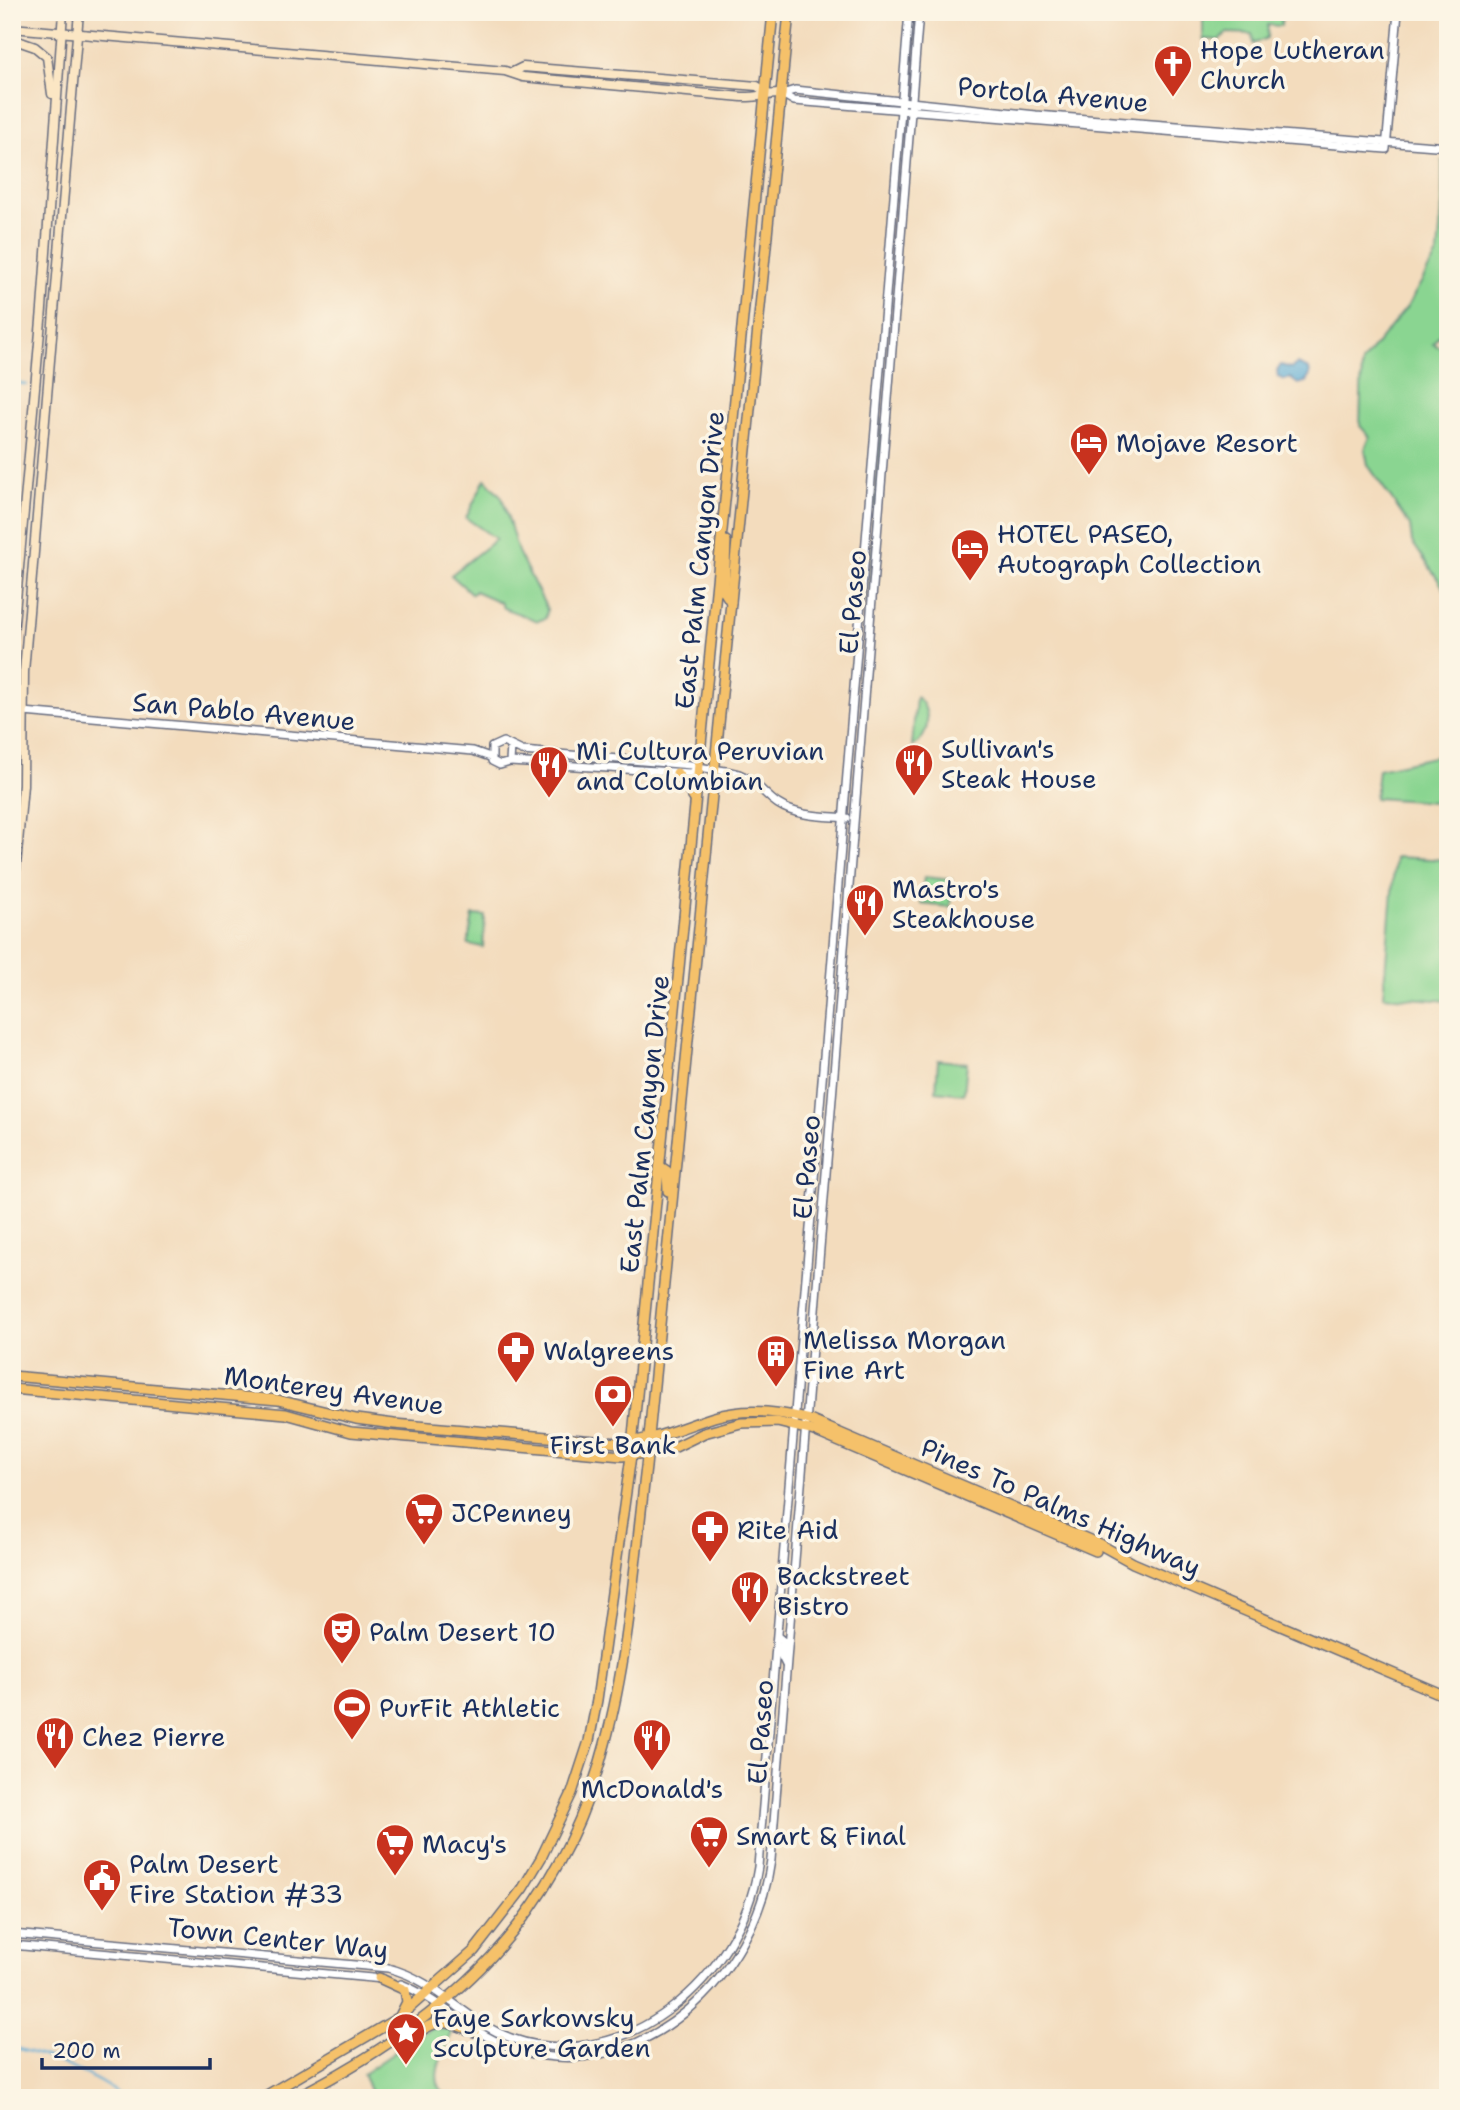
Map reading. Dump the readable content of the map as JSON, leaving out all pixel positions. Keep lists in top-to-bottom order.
{
  "streets": {
    "main road": [
      "Portola Avenue",
      "East Palm Canyon Drive",
      "Monterey Avenue",
      "Pines To Palms Highway"
    ],
    "street": ["El Paseo", "San Pablo Avenue", "Town Center Way"]
  },
  "crossings": [
    ["Portola Avenue", "East Palm Canyon Drive"],
    ["Portola Avenue", "El Paseo"],
    ["East Palm Canyon Drive", "El Paseo"],
    ["East Palm Canyon Drive", "San Pablo Avenue"],
    ["East Palm Canyon Drive", "Monterey Avenue"],
    ["East Palm Canyon Drive", "Pines To Palms Highway"],
    ["East Palm Canyon Drive", "Town Center Way"],
    ["El Paseo", "San Pablo Avenue"],
    ["El Paseo", "Pines To Palms Highway"],
    ["El Paseo", "Town Center Way"],
    ["Monterey Avenue", "Pines To Palms Highway"]
  ],
  "places": {
    "church": ["Hope Lutheran Church"],
    "hotel": ["Mojave Resort", "HOTEL PASEO, Autograph Collection"],
    "restaurant": [
      "Sullivan's Steak House",
      "Mi Cultura Peruvian and Columbian",
      "Mastro's Steakhouse",
      "Backstreet Bistro",
      "Chez Pierre",
      "McDonald's"
    ],
    "pharmacy": ["Walgreens", "Rite Aid"],
    "building": ["Melissa Morgan Fine Art"],
    "bank": ["First Bank"],
    "supermarket": ["JCPenney", "Smart & Final", "Macy's"],
    "theatre": ["Palm Desert 10"],
    "sports": ["PurFit Athletic"],
    "public building": ["Palm Desert Fire Station #33"],
    "place": ["Faye Sarkowsky Sculpture Garden"]
  },
  "scale_bar": "200 m"
}
